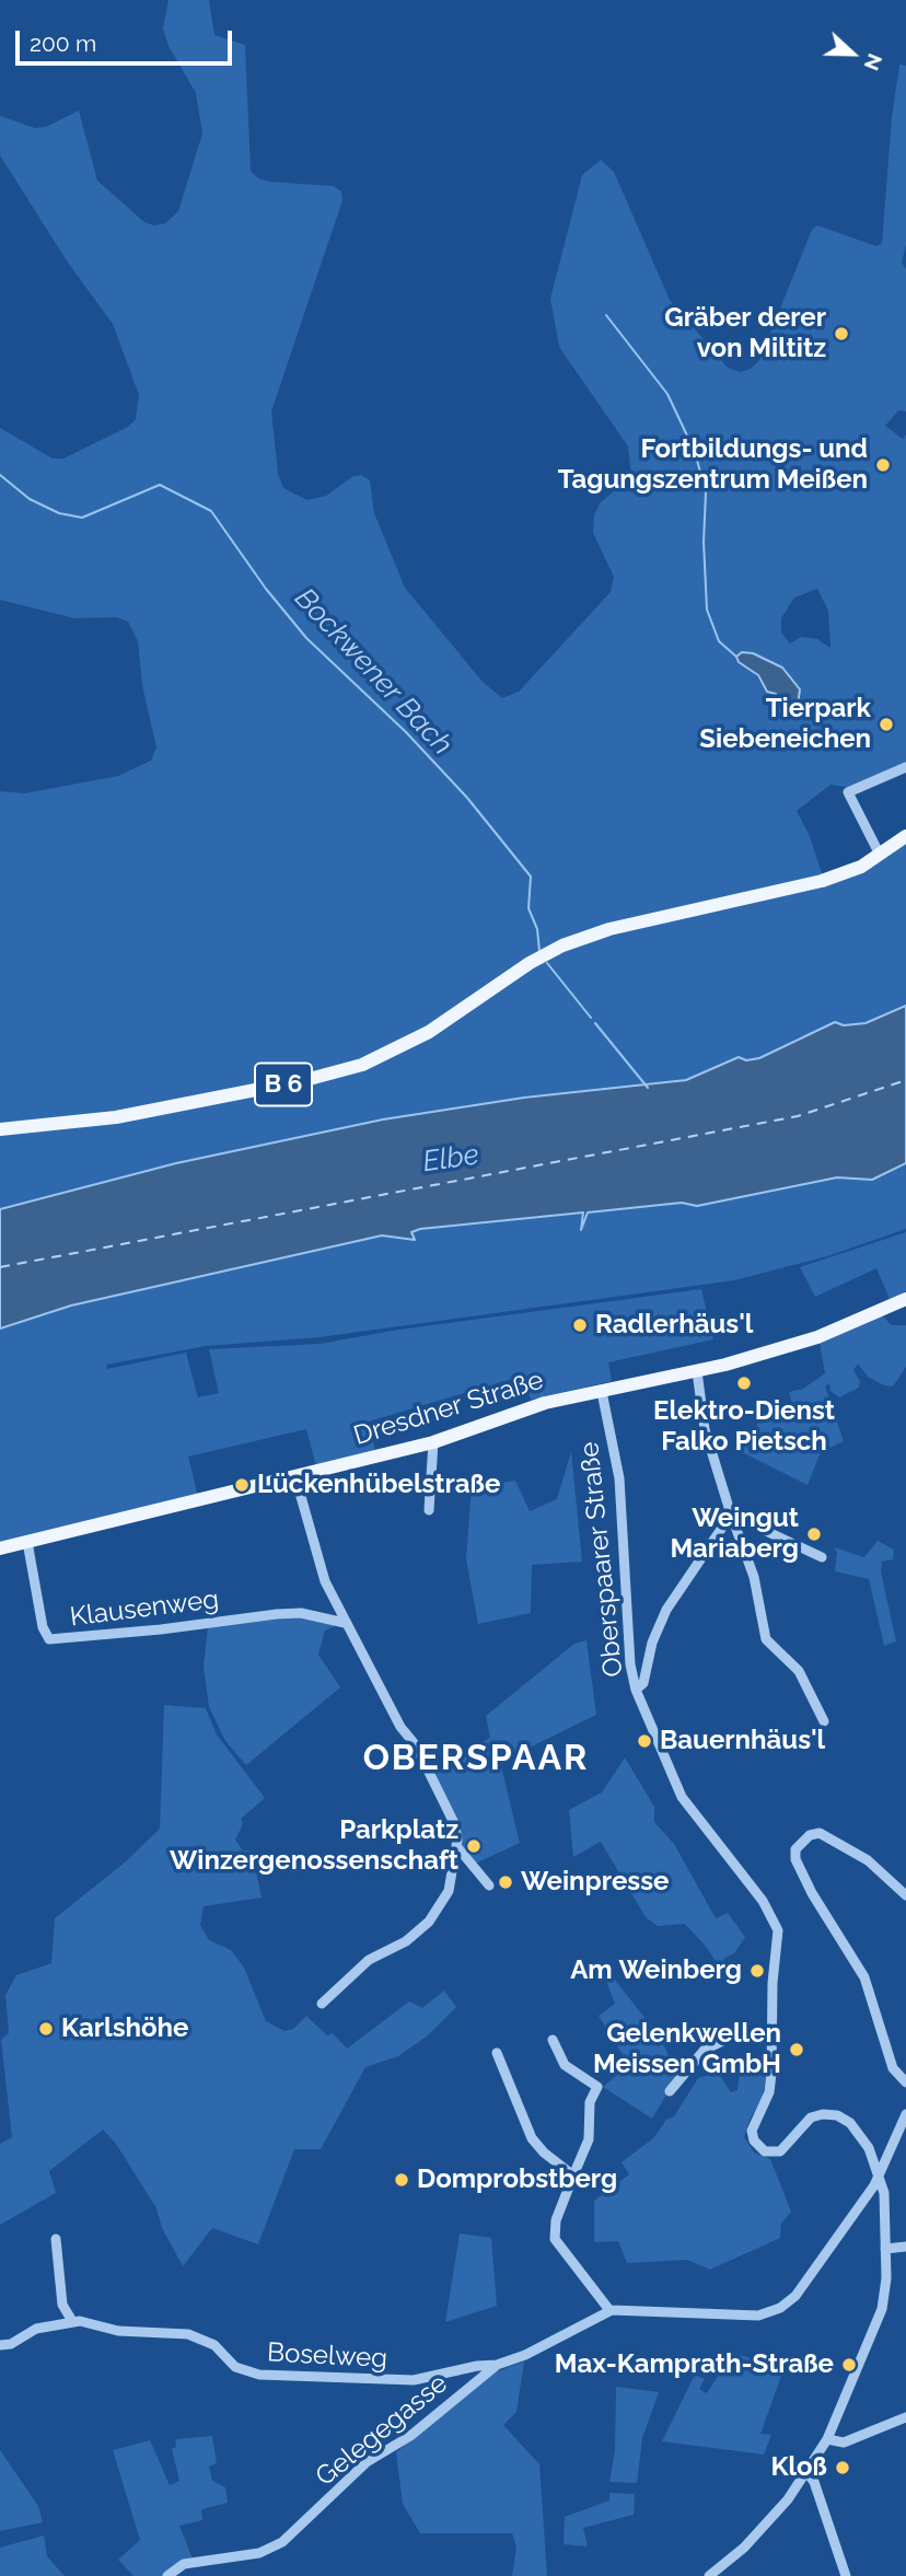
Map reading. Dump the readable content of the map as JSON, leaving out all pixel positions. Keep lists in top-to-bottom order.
{
  "streets": {
    "main road": ["B 6", "Dresdner Straße"],
    "street": [
      "Oberspaarer Straße",
      "Klausenweg",
      "Boselweg",
      "Gelegegasse"
    ]
  },
  "crossings": [
    ["Dresdner Straße", "Oberspaarer Straße"],
    ["Dresdner Straße", "Klausenweg"],
    ["Oberspaarer Straße", "Boselweg"],
    ["Boselweg", "Gelegegasse"]
  ],
  "districts": ["OBERSPAAR"],
  "water": ["Bockwener Bach", "Elbe"],
  "places": [
    "Gräber derer von Miltitz",
    "Fortbildungs- und Tagungszentrum Meißen",
    "Tierpark Siebeneichen",
    "Radlerhäus'l",
    "Elektro-Dienst Falko Pietsch",
    "Lückenhübelstraße",
    "Weingut Mariaberg",
    "Bauernhäus'l",
    "Parkplatz Winzergenossenschaft",
    "Weinpresse",
    "Am Weinberg",
    "Karlshöhe",
    "Gelenkwellen Meissen GmbH",
    "Domprobstberg",
    "Max-Kamprath-Straße",
    "Kloß"
  ],
  "scale_bar": "200 m",
  "north": "right"
}
